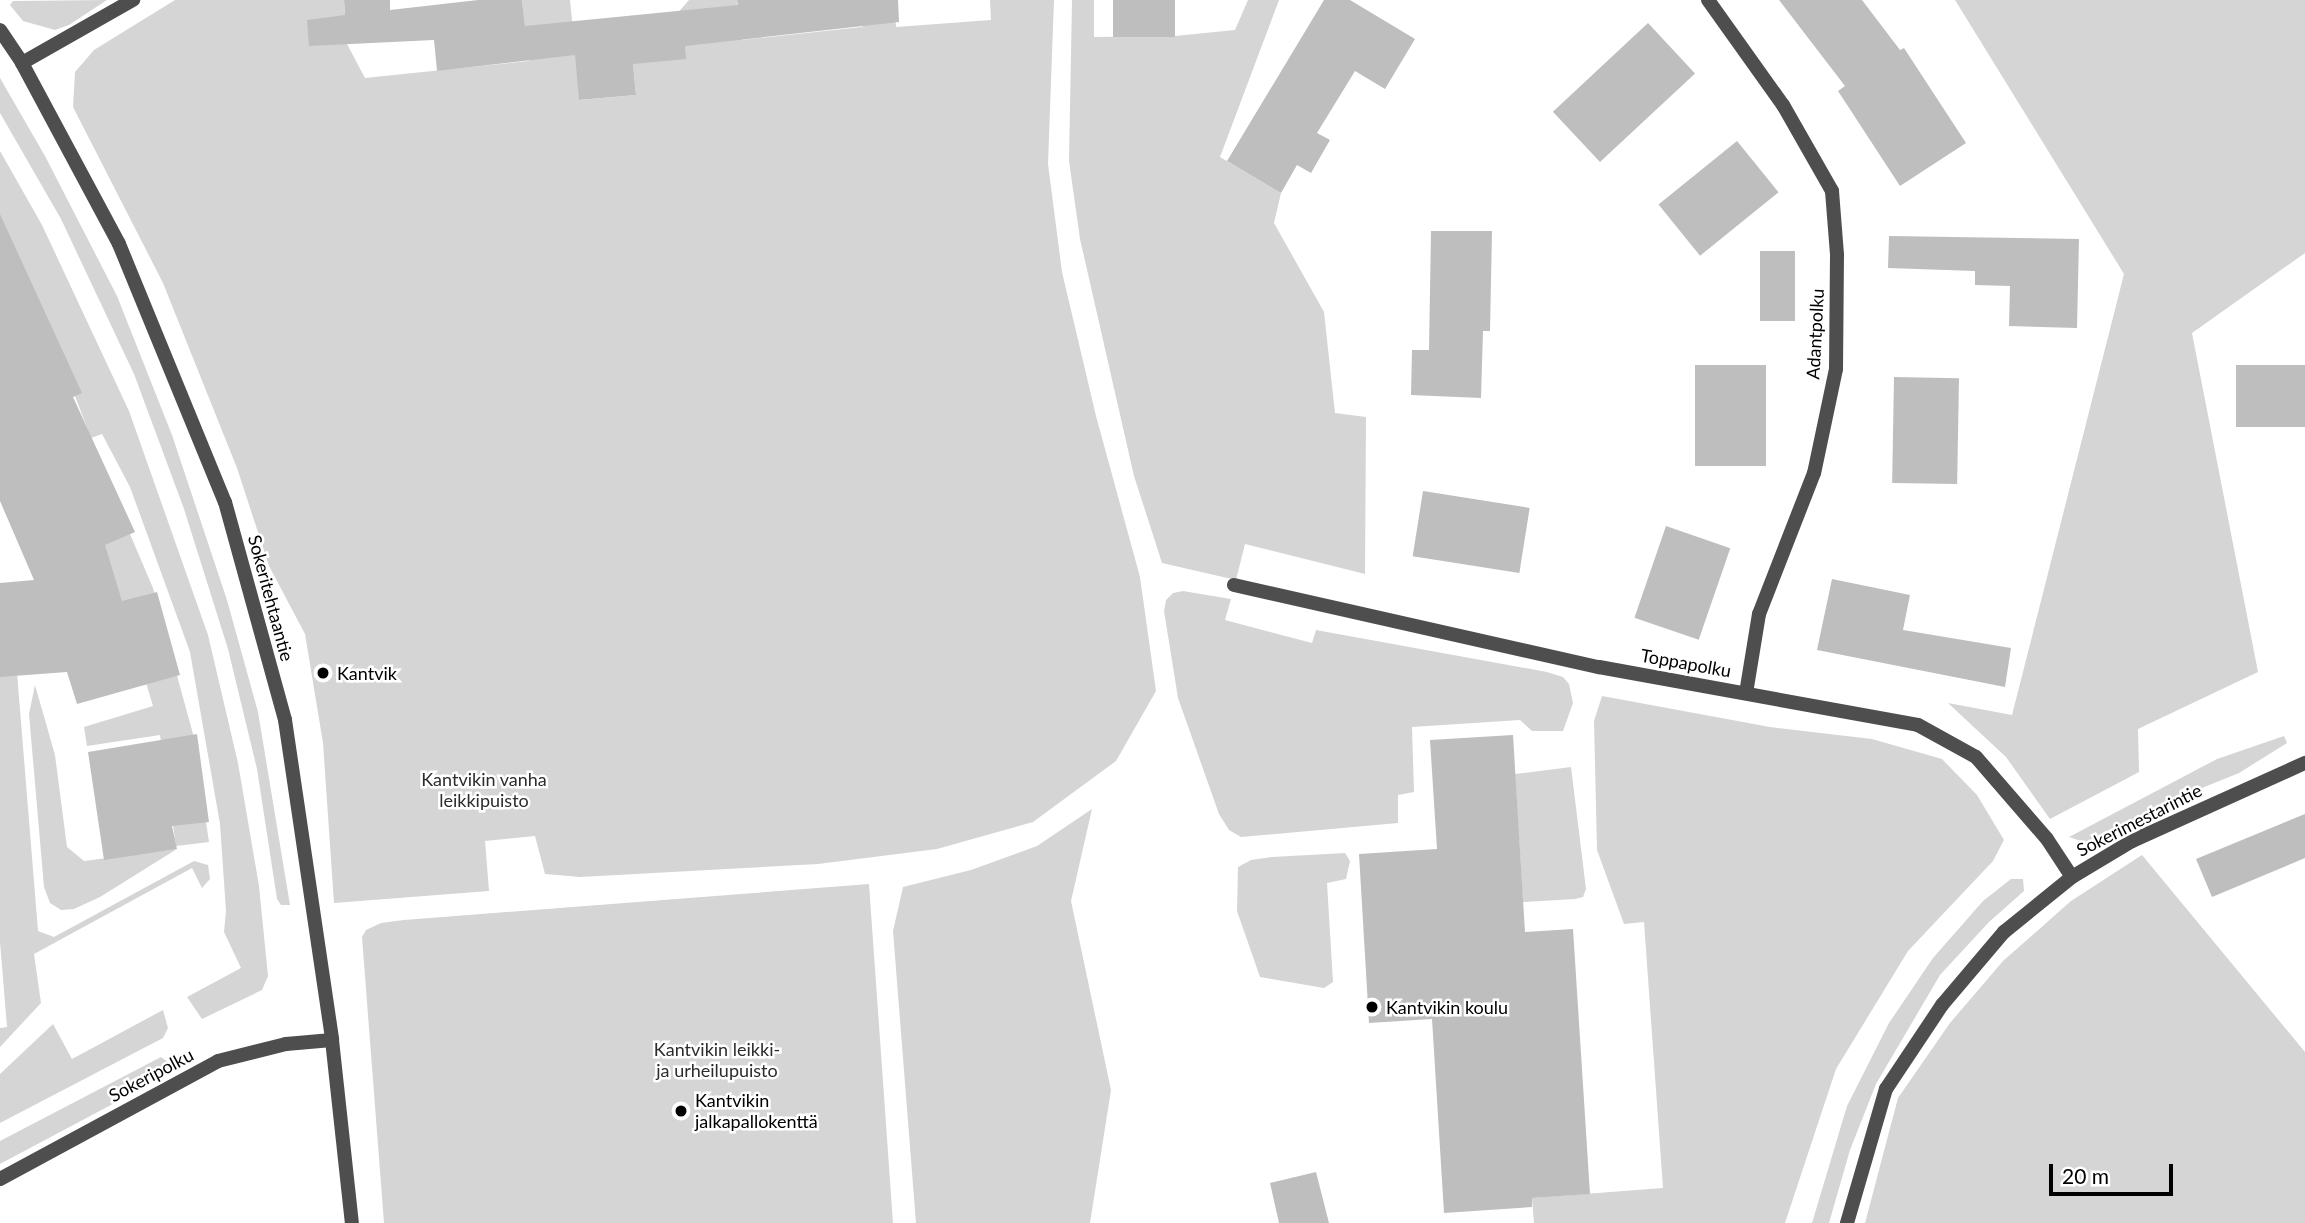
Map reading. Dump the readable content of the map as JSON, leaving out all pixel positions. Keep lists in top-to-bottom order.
{
  "streets": {
    "street": [
      "Adantpolku",
      "Sokeritehtaantie",
      "Toppapolku",
      "Sokerimestarintie",
      "Sokeripolku"
    ]
  },
  "crossings": [
    ["Adantpolku", "Toppapolku"],
    ["Sokeritehtaantie", "Sokeripolku"],
    ["Toppapolku", "Sokerimestarintie"]
  ],
  "parks": ["Kantvikin vanha leikkipuisto", "Kantvikin leikki- ja urheilupuisto"],
  "places": ["Kantvik", "Kantvikin koulu", "Kantvikin jalkapallokenttä"],
  "scale_bar": "20 m"
}
